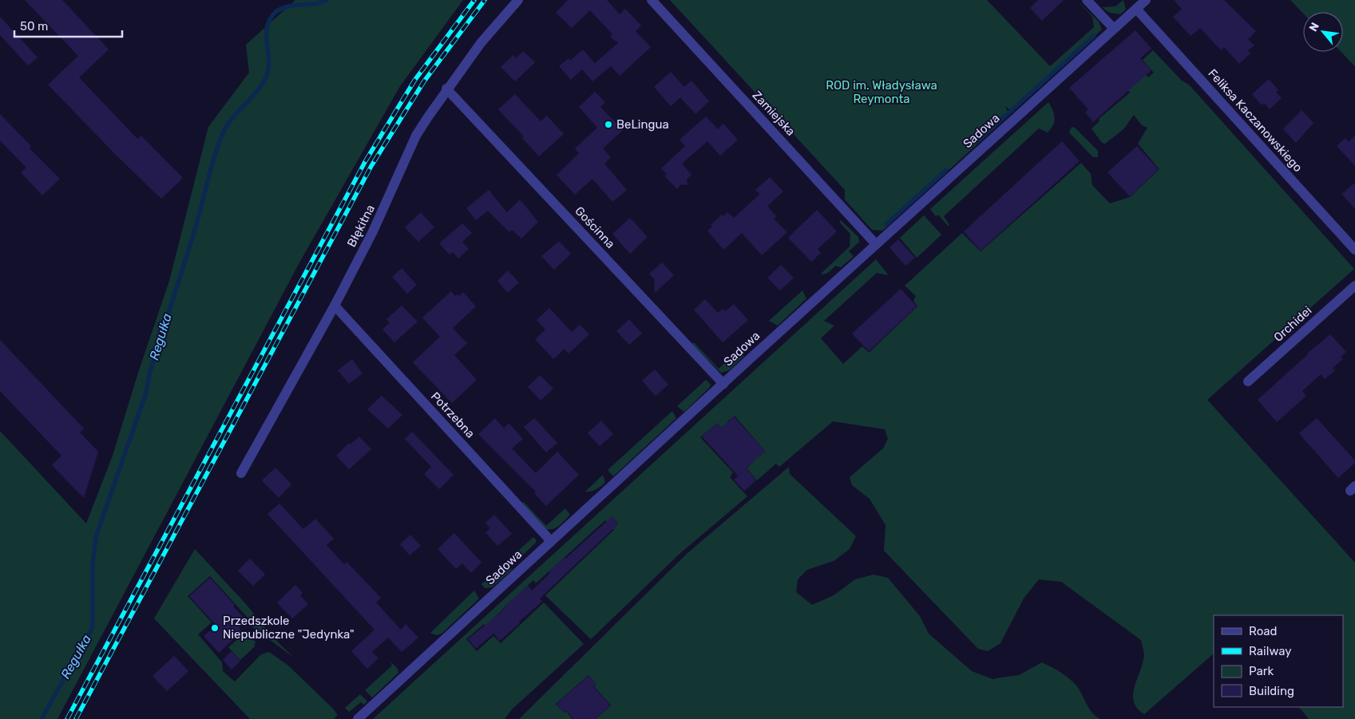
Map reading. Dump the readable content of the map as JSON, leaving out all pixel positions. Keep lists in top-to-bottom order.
{
  "streets": {
    "street": [
      "Zamiejska",
      "Feliksa Kaczanowskiego",
      "Sadowa",
      "Błękitna",
      "Gościnna",
      "Orchidei",
      "Potrzebna"
    ]
  },
  "crossings": [
    ["Zamiejska", "Sadowa"],
    ["Feliksa Kaczanowskiego", "Sadowa"],
    ["Sadowa", "Gościnna"],
    ["Sadowa", "Potrzebna"],
    ["Błękitna", "Gościnna"],
    ["Błękitna", "Potrzebna"]
  ],
  "water": ["Regułka"],
  "parks": ["ROD im. Władysława Reymonta"],
  "places": ["BeLingua", "Przedszkole Niepubliczne \"Jedynka\""],
  "legend": [
    "Road",
    "Railway",
    "Park",
    "Building"
  ],
  "scale_bar": "50 m",
  "north": "top left"
}
